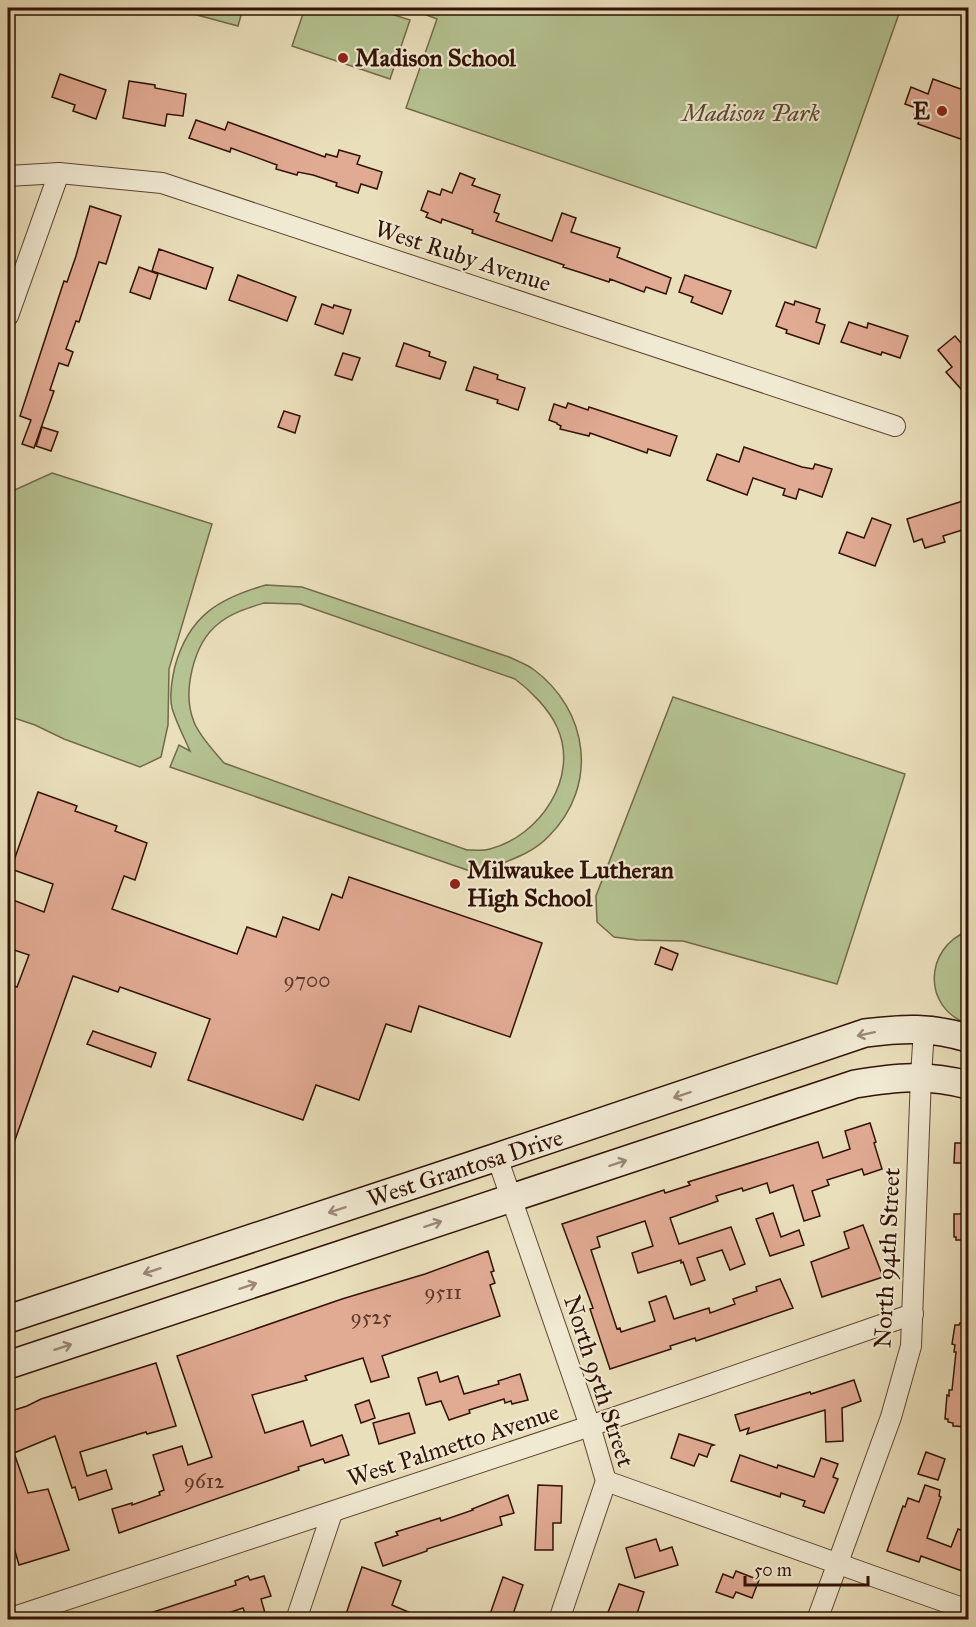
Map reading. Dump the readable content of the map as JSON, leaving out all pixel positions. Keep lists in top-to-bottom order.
{
  "streets": {
    "street": [
      "West Ruby Avenue",
      "West Grantosa Drive",
      "North 94th Street",
      "North 95th Street",
      "West Palmetto Avenue"
    ]
  },
  "crossings": [
    ["West Grantosa Drive", "North 94th Street"],
    ["West Grantosa Drive", "North 95th Street"],
    ["North 94th Street", "West Palmetto Avenue"],
    ["North 95th Street", "West Palmetto Avenue"]
  ],
  "parks": ["Madison Park"],
  "places": ["Madison School", "E", "Milwaukee Lutheran High School"],
  "house_numbers": [
    "9700",
    "9511",
    "9525",
    "9612"
  ],
  "scale_bar": "50 m"
}
